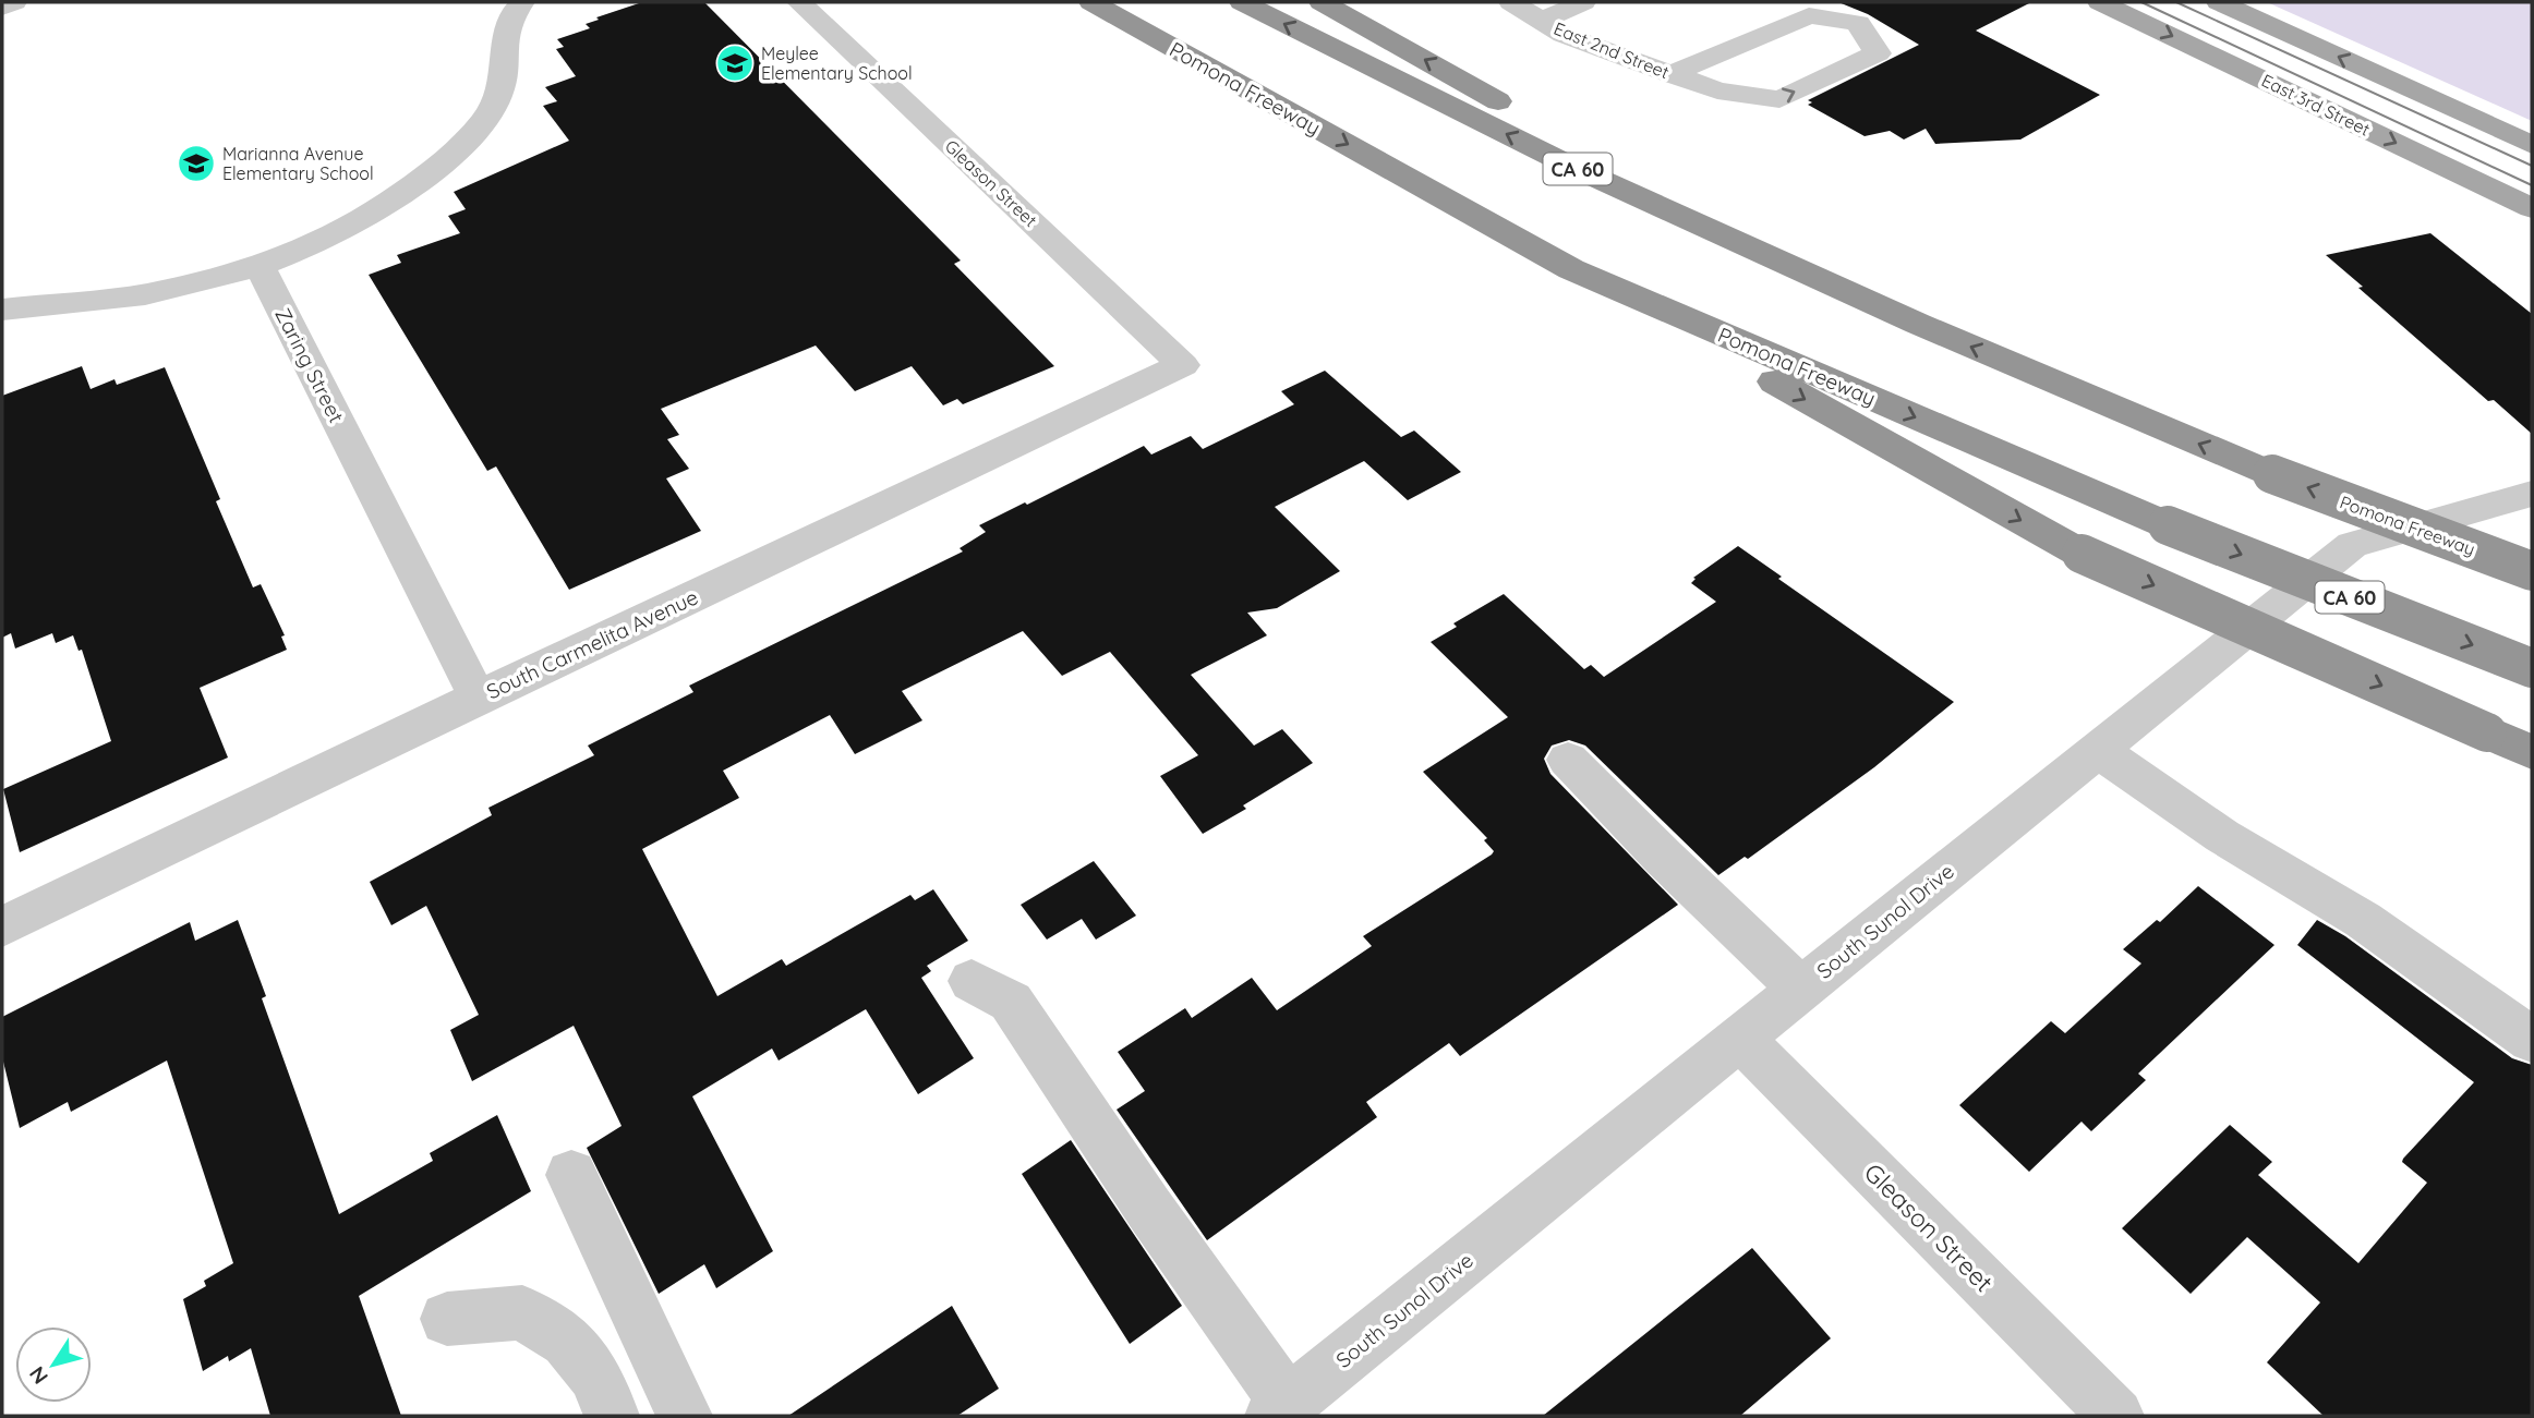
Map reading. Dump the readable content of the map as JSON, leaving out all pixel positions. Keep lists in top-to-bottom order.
{
  "streets": {
    "highway": ["Pomona Freeway", "CA 60"],
    "main road": ["East 3rd Street"],
    "street": [
      "East 2nd Street",
      "Gleason Street",
      "Zaring Street",
      "South Carmelita Avenue",
      "South Sunol Drive"
    ]
  },
  "crossings": [
    ["Gleason Street", "South Carmelita Avenue"],
    ["Gleason Street", "South Sunol Drive"],
    ["Zaring Street", "South Carmelita Avenue"]
  ],
  "places": {
    "school or university": ["Meylee Elementary School", "Marianna Avenue Elementary School"]
  },
  "north": "bottom left"
}
